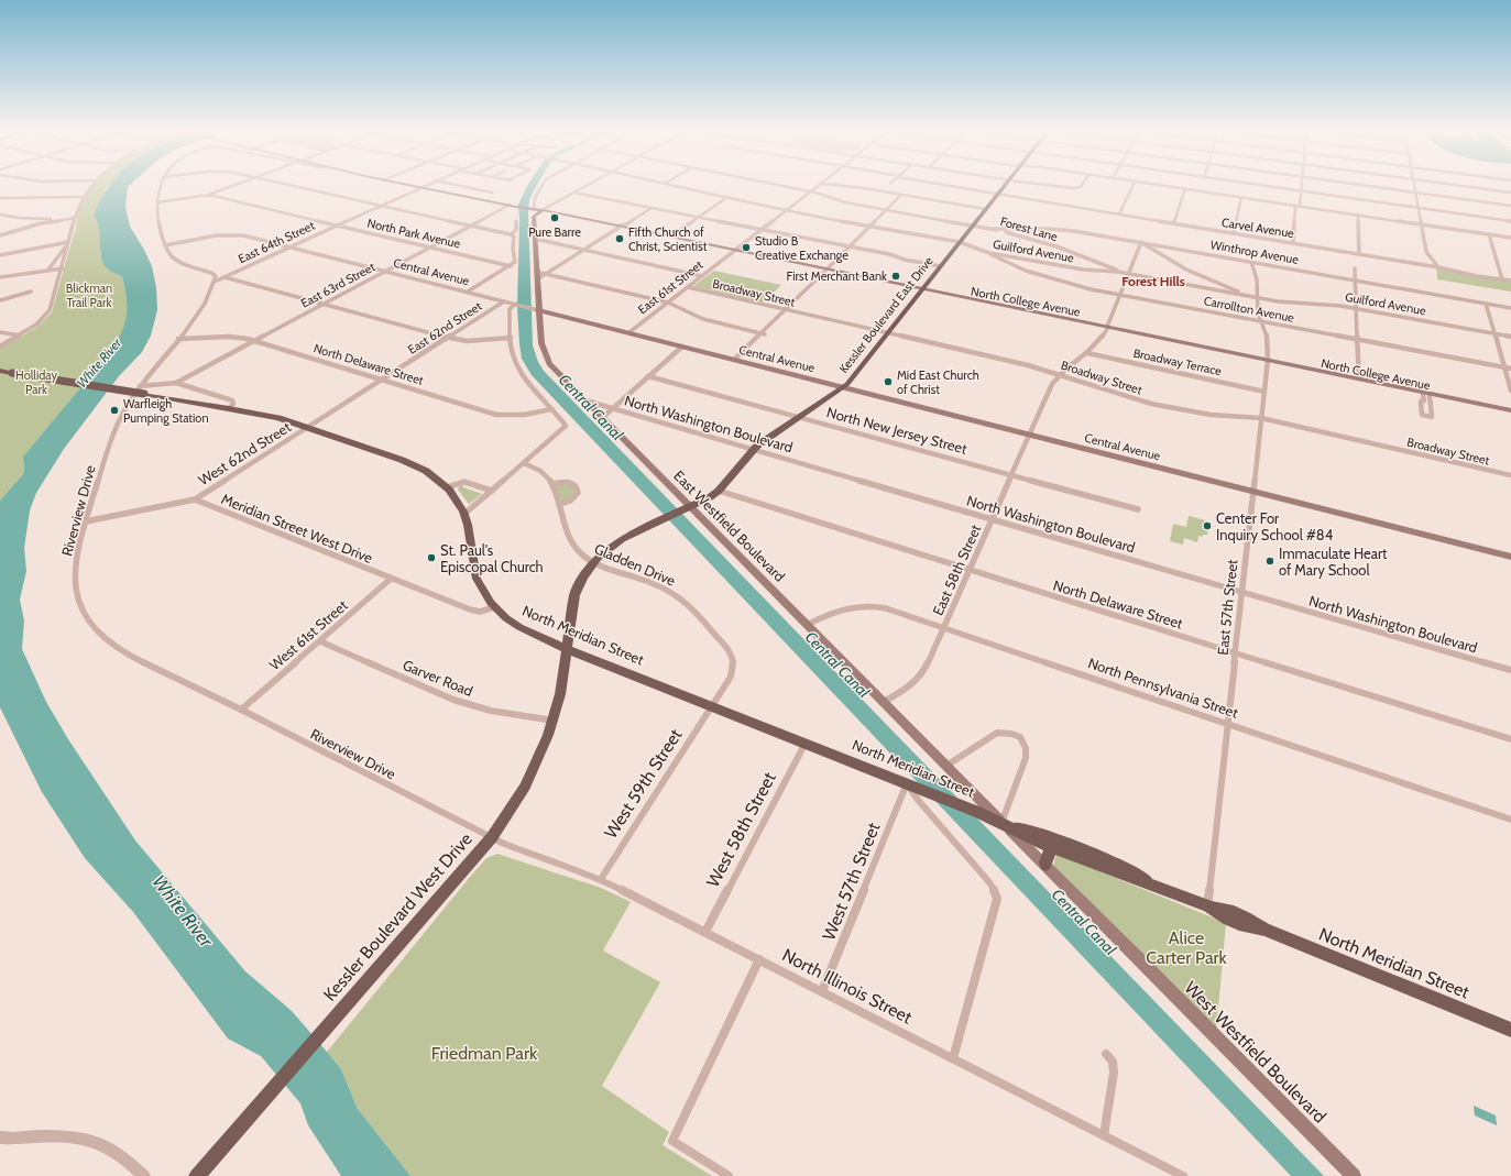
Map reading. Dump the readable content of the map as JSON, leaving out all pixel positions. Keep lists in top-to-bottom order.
{
  "streets": {
    "main road": [
      "Central Avenue",
      "North College Avenue",
      "Kessler Boulevard East Drive",
      "East Westfield Boulevard",
      "North Meridian Street",
      "Kessler Boulevard West Drive",
      "West Westfield Boulevard"
    ],
    "street": [
      "Carvel Avenue",
      "Forest Lane",
      "North Park Avenue",
      "East 64th Street",
      "Guilford Avenue",
      "Winthrop Avenue",
      "East 63rd Street",
      "East 61st Street",
      "Broadway Street",
      "Carrollton Avenue",
      "East 62nd Street",
      "Broadway Terrace",
      "North Delaware Street",
      "North Washington Boulevard",
      "North New Jersey Street",
      "West 62nd Street",
      "Riverview Drive",
      "Meridian Street West Drive",
      "Gladden Drive",
      "East 58th Street",
      "East 57th Street",
      "West 61st Street",
      "Garver Road",
      "North Pennsylvania Street",
      "West 59th Street",
      "West 58th Street",
      "West 57th Street",
      "North Illinois Street"
    ]
  },
  "crossings": [
    ["Carvel Avenue", "Kessler Boulevard East Drive"],
    ["Forest Lane", "Guilford Avenue"],
    ["Forest Lane", "Winthrop Avenue"],
    ["Forest Lane", "Kessler Boulevard East Drive"],
    ["Forest Lane", "East 58th Street"],
    ["North Park Avenue", "East 64th Street"],
    ["North Park Avenue", "East 63rd Street"],
    ["East 64th Street", "Central Avenue"],
    ["East 64th Street", "North College Avenue"],
    ["East 64th Street", "Riverview Drive"],
    ["Guilford Avenue", "East 61st Street"],
    ["Guilford Avenue", "Carrollton Avenue"],
    ["Guilford Avenue", "Kessler Boulevard East Drive"],
    ["Guilford Avenue", "East 58th Street"],
    ["Guilford Avenue", "East 57th Street"],
    ["Winthrop Avenue", "East 58th Street"],
    ["Winthrop Avenue", "East 57th Street"],
    ["Central Avenue", "East 63rd Street"],
    ["Central Avenue", "East 61st Street"],
    ["Central Avenue", "Kessler Boulevard East Drive"],
    ["Central Avenue", "East 62nd Street"],
    ["Central Avenue", "East Westfield Boulevard"],
    ["Central Avenue", "East 58th Street"],
    ["Central Avenue", "East 57th Street"],
    ["East 63rd Street", "North College Avenue"],
    ["East 63rd Street", "North Delaware Street"],
    ["East 63rd Street", "North Meridian Street"],
    ["East 61st Street", "Broadway Street"],
    ["East 61st Street", "North College Avenue"],
    ["Broadway Street", "Kessler Boulevard East Drive"],
    ["Broadway Street", "East Westfield Boulevard"],
    ["Broadway Street", "East 58th Street"],
    ["Broadway Street", "East 57th Street"],
    ["North College Avenue", "Kessler Boulevard East Drive"],
    ["North College Avenue", "East Westfield Boulevard"],
    ["North College Avenue", "East 58th Street"],
    ["North College Avenue", "East 57th Street"],
    ["Carrollton Avenue", "East 58th Street"],
    ["Carrollton Avenue", "East 57th Street"],
    ["Kessler Boulevard East Drive", "North Delaware Street"],
    ["Kessler Boulevard East Drive", "North Washington Boulevard"],
    ["Kessler Boulevard East Drive", "North New Jersey Street"],
    ["Kessler Boulevard East Drive", "East Westfield Boulevard"],
    ["Kessler Boulevard East Drive", "Gladden Drive"],
    ["Kessler Boulevard East Drive", "North Meridian Street"],
    ["Kessler Boulevard East Drive", "Kessler Boulevard West Drive"],
    ["East 62nd Street", "North Delaware Street"],
    ["East 62nd Street", "West 62nd Street"],
    ["East 62nd Street", "North Meridian Street"],
    ["Broadway Terrace", "East 58th Street"],
    ["Broadway Terrace", "East 57th Street"],
    ["North Delaware Street", "Riverview Drive"],
    ["North Delaware Street", "East 58th Street"],
    ["North Delaware Street", "East 57th Street"],
    ["North Washington Boulevard", "East Westfield Boulevard"],
    ["North Washington Boulevard", "East 58th Street"],
    ["North Washington Boulevard", "East 57th Street"],
    ["North New Jersey Street", "East 58th Street"],
    ["West 62nd Street", "Meridian Street West Drive"],
    ["West 62nd Street", "North Meridian Street"],
    ["Riverview Drive", "West 61st Street"],
    ["Riverview Drive", "North Meridian Street"],
    ["Riverview Drive", "Kessler Boulevard West Drive"],
    ["Riverview Drive", "North Illinois Street"],
    ["East Westfield Boulevard", "East 58th Street"],
    ["East Westfield Boulevard", "North Meridian Street"],
    ["East Westfield Boulevard", "North Pennsylvania Street"],
    ["East Westfield Boulevard", "West Westfield Boulevard"],
    ["Meridian Street West Drive", "West 61st Street"],
    ["Meridian Street West Drive", "North Meridian Street"],
    ["Gladden Drive", "North Meridian Street"],
    ["Gladden Drive", "West 59th Street"],
    ["East 58th Street", "North Pennsylvania Street"],
    ["East 57th Street", "North Meridian Street"],
    ["East 57th Street", "North Pennsylvania Street"],
    ["West 61st Street", "Garver Road"],
    ["North Meridian Street", "West 59th Street"],
    ["North Meridian Street", "West 58th Street"],
    ["North Meridian Street", "West 57th Street"],
    ["North Meridian Street", "Kessler Boulevard West Drive"],
    ["North Meridian Street", "West Westfield Boulevard"],
    ["Garver Road", "Kessler Boulevard West Drive"],
    ["West 59th Street", "North Illinois Street"],
    ["West 58th Street", "North Illinois Street"],
    ["West 57th Street", "North Illinois Street"],
    ["Kessler Boulevard West Drive", "North Illinois Street"]
  ],
  "districts": ["Forest Hills"],
  "water": ["White River", "Central Canal"],
  "parks": [
    "Blickman Trail Park",
    "Holliday Park",
    "Alice Carter Park",
    "Friedman Park"
  ],
  "places": [
    "Pure Barre",
    "Fifth Church of Christ, Scientist",
    "Studio B Creative Exchange",
    "First Merchant Bank",
    "Mid East Church of Christ",
    "Warfleigh Pumping Station",
    "Center For Inquiry School #84",
    "St. Paul's Episcopal Church",
    "Immaculate Heart of Mary School"
  ]
}
